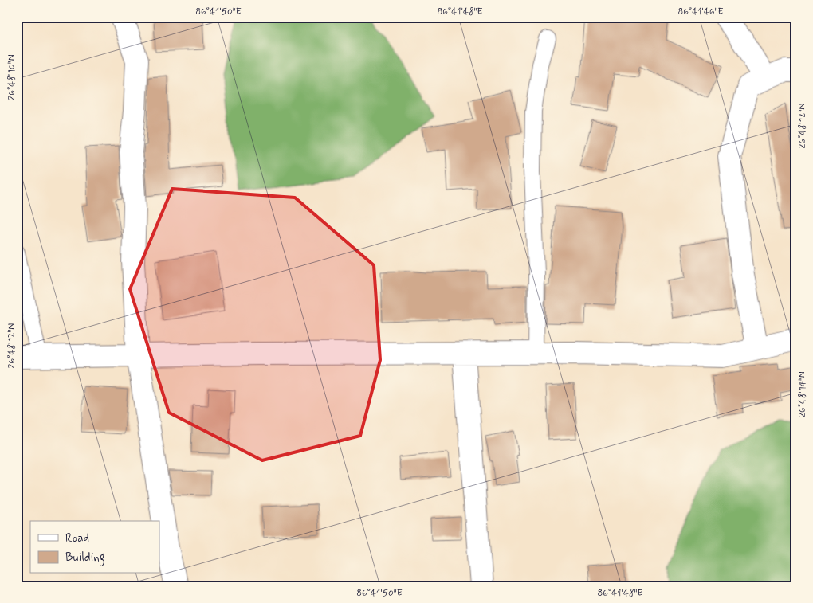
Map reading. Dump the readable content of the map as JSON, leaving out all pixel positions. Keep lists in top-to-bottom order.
{
  "legend": ["Road", "Building"],
  "coordinates": [
    "86°41'50\"E",
    "86°41'48\"E",
    "86°41'46\"E",
    "26°48'10\"N",
    "26°48'12\"N",
    "26°48'14\"N"
  ]
}
